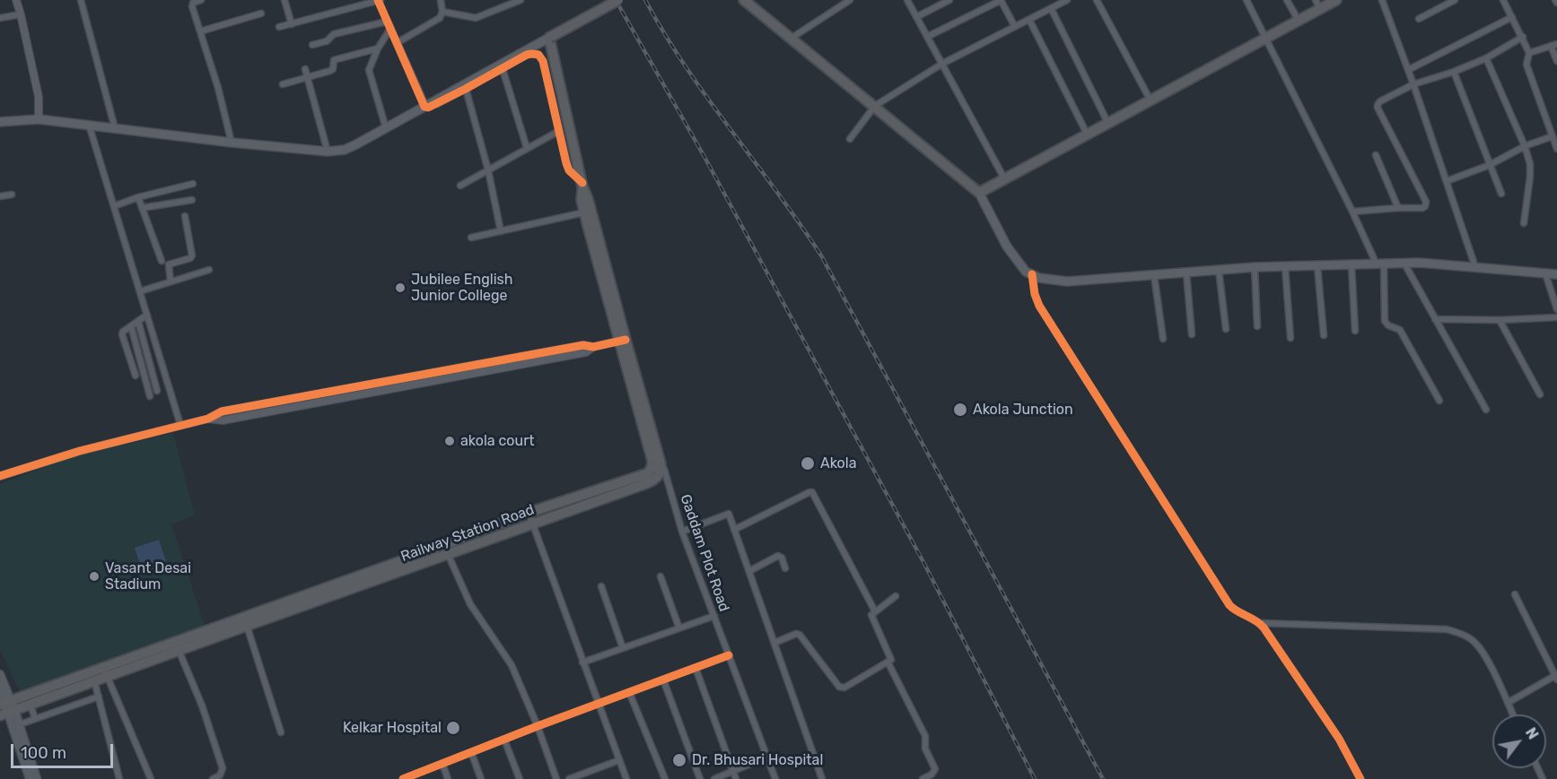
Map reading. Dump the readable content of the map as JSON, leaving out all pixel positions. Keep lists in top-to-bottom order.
{
  "streets": {
    "highway": ["Railway Station Road"],
    "street": ["Gaddam Plot Road"]
  },
  "crossings": [
    ["Railway Station Road", "Gaddam Plot Road"]
  ],
  "places": [
    "Jubilee English Junior College",
    "Akola Junction",
    "akola court",
    "Akola",
    "Vasant Desai Stadium",
    "Kelkar Hospital",
    "Dr. Bhusari Hospital"
  ],
  "scale_bar": "100 m",
  "north": "top right"
}
